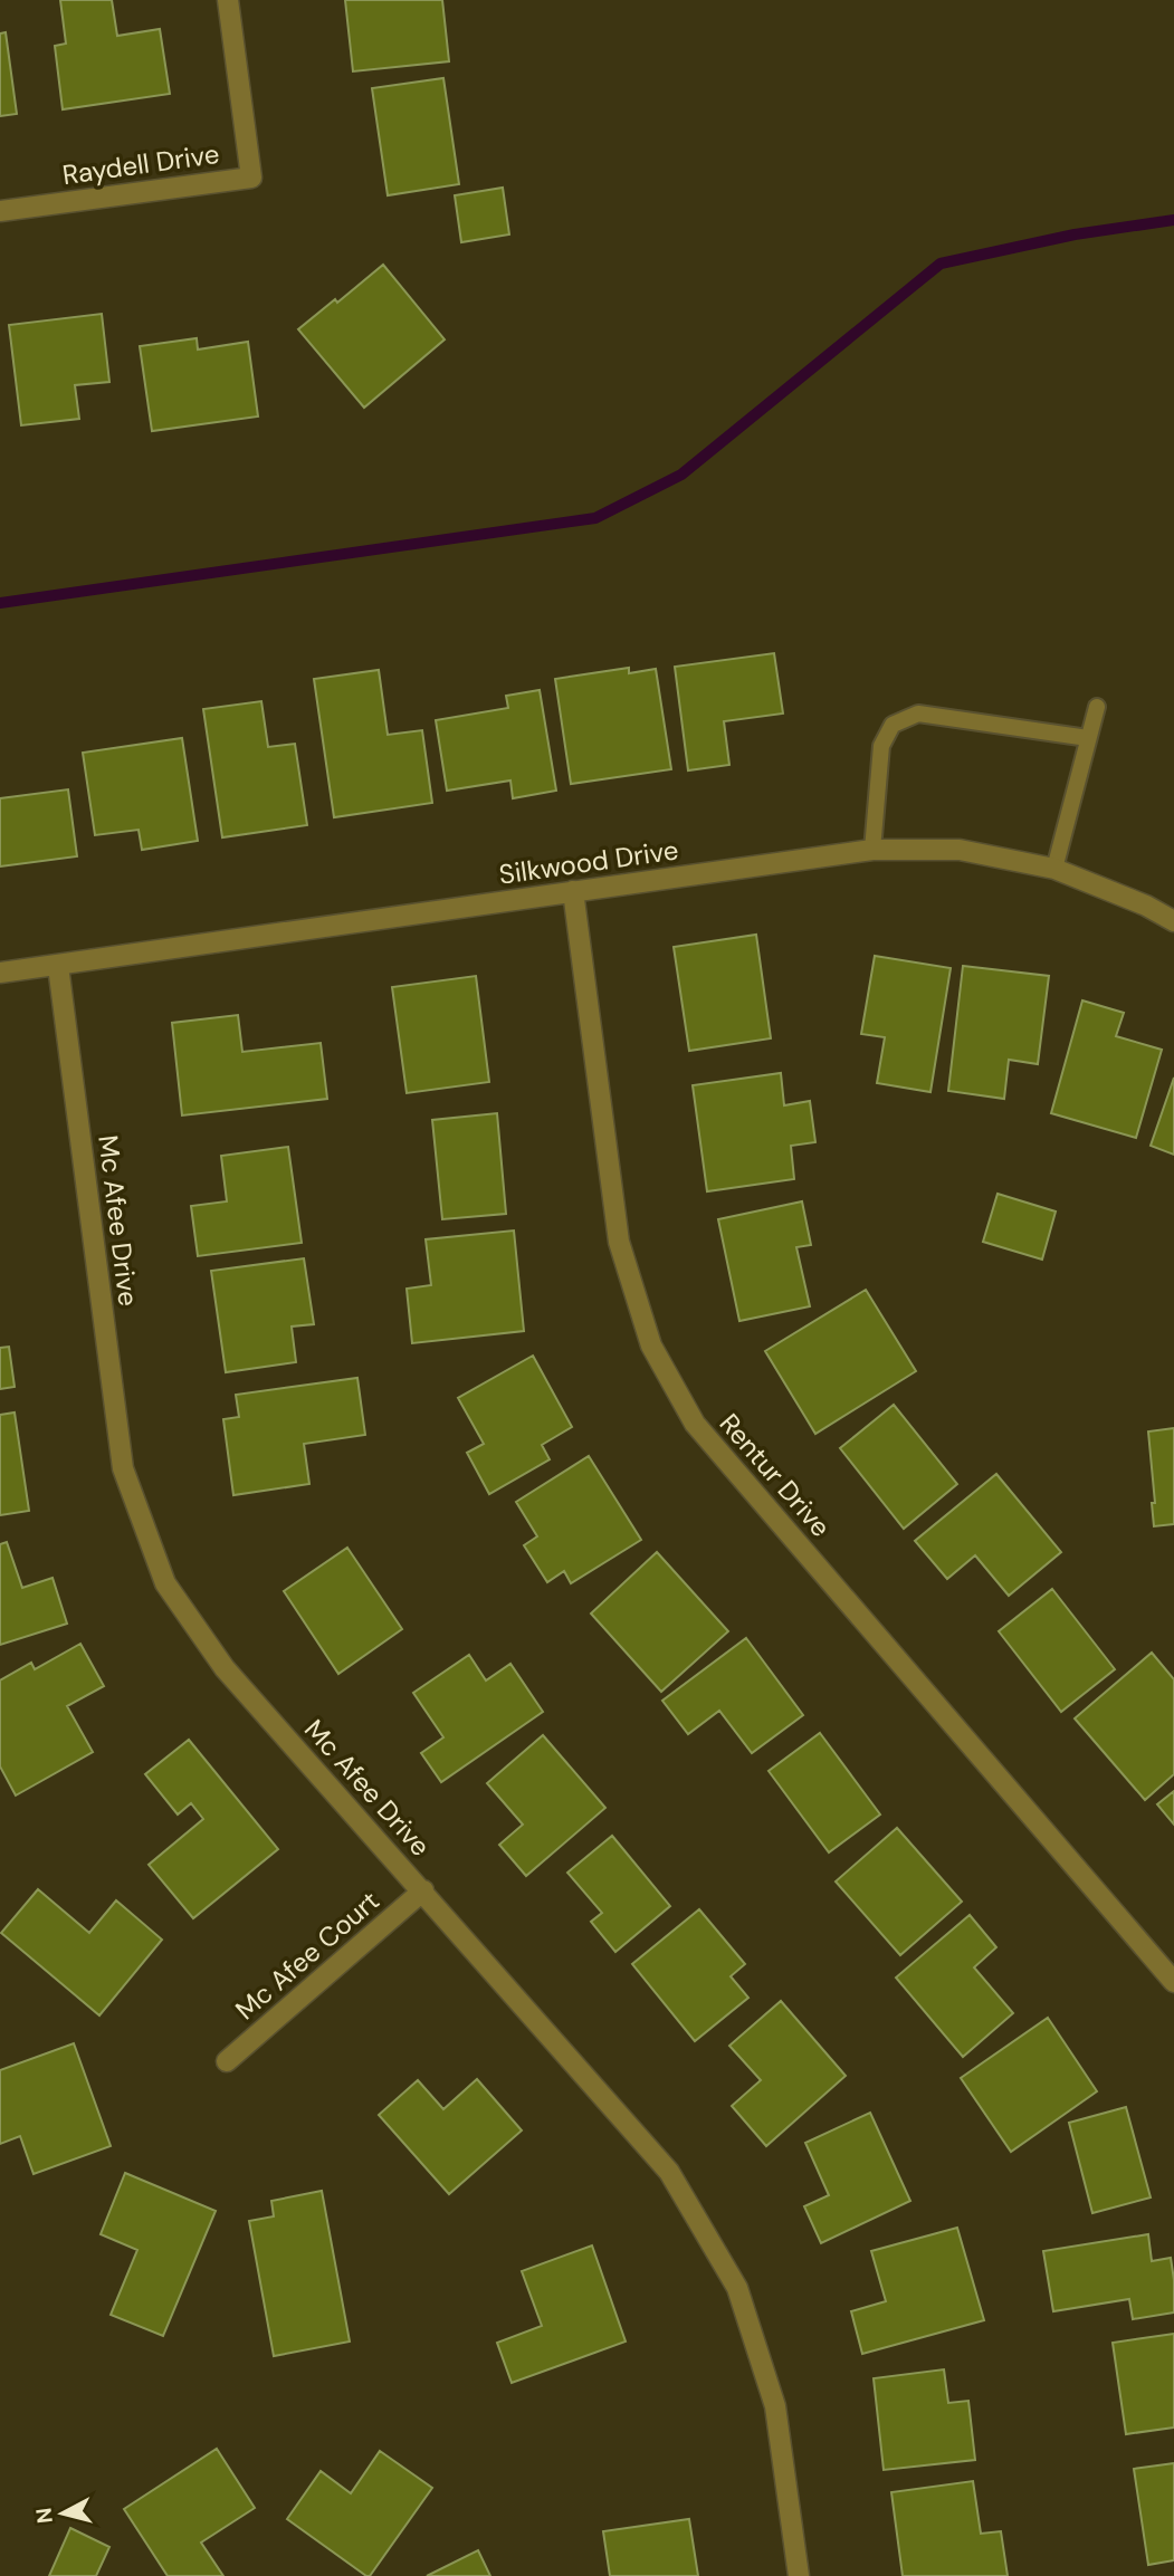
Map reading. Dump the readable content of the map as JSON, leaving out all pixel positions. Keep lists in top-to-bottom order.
{
  "streets": {
    "street": [
      "Raydell Drive",
      "Silkwood Drive",
      "Mc Afee Drive",
      "Rentur Drive",
      "Mc Afee Court"
    ]
  },
  "crossings": [
    ["Silkwood Drive", "Mc Afee Drive"],
    ["Silkwood Drive", "Rentur Drive"],
    ["Mc Afee Drive", "Mc Afee Court"]
  ],
  "north": "left"
}
